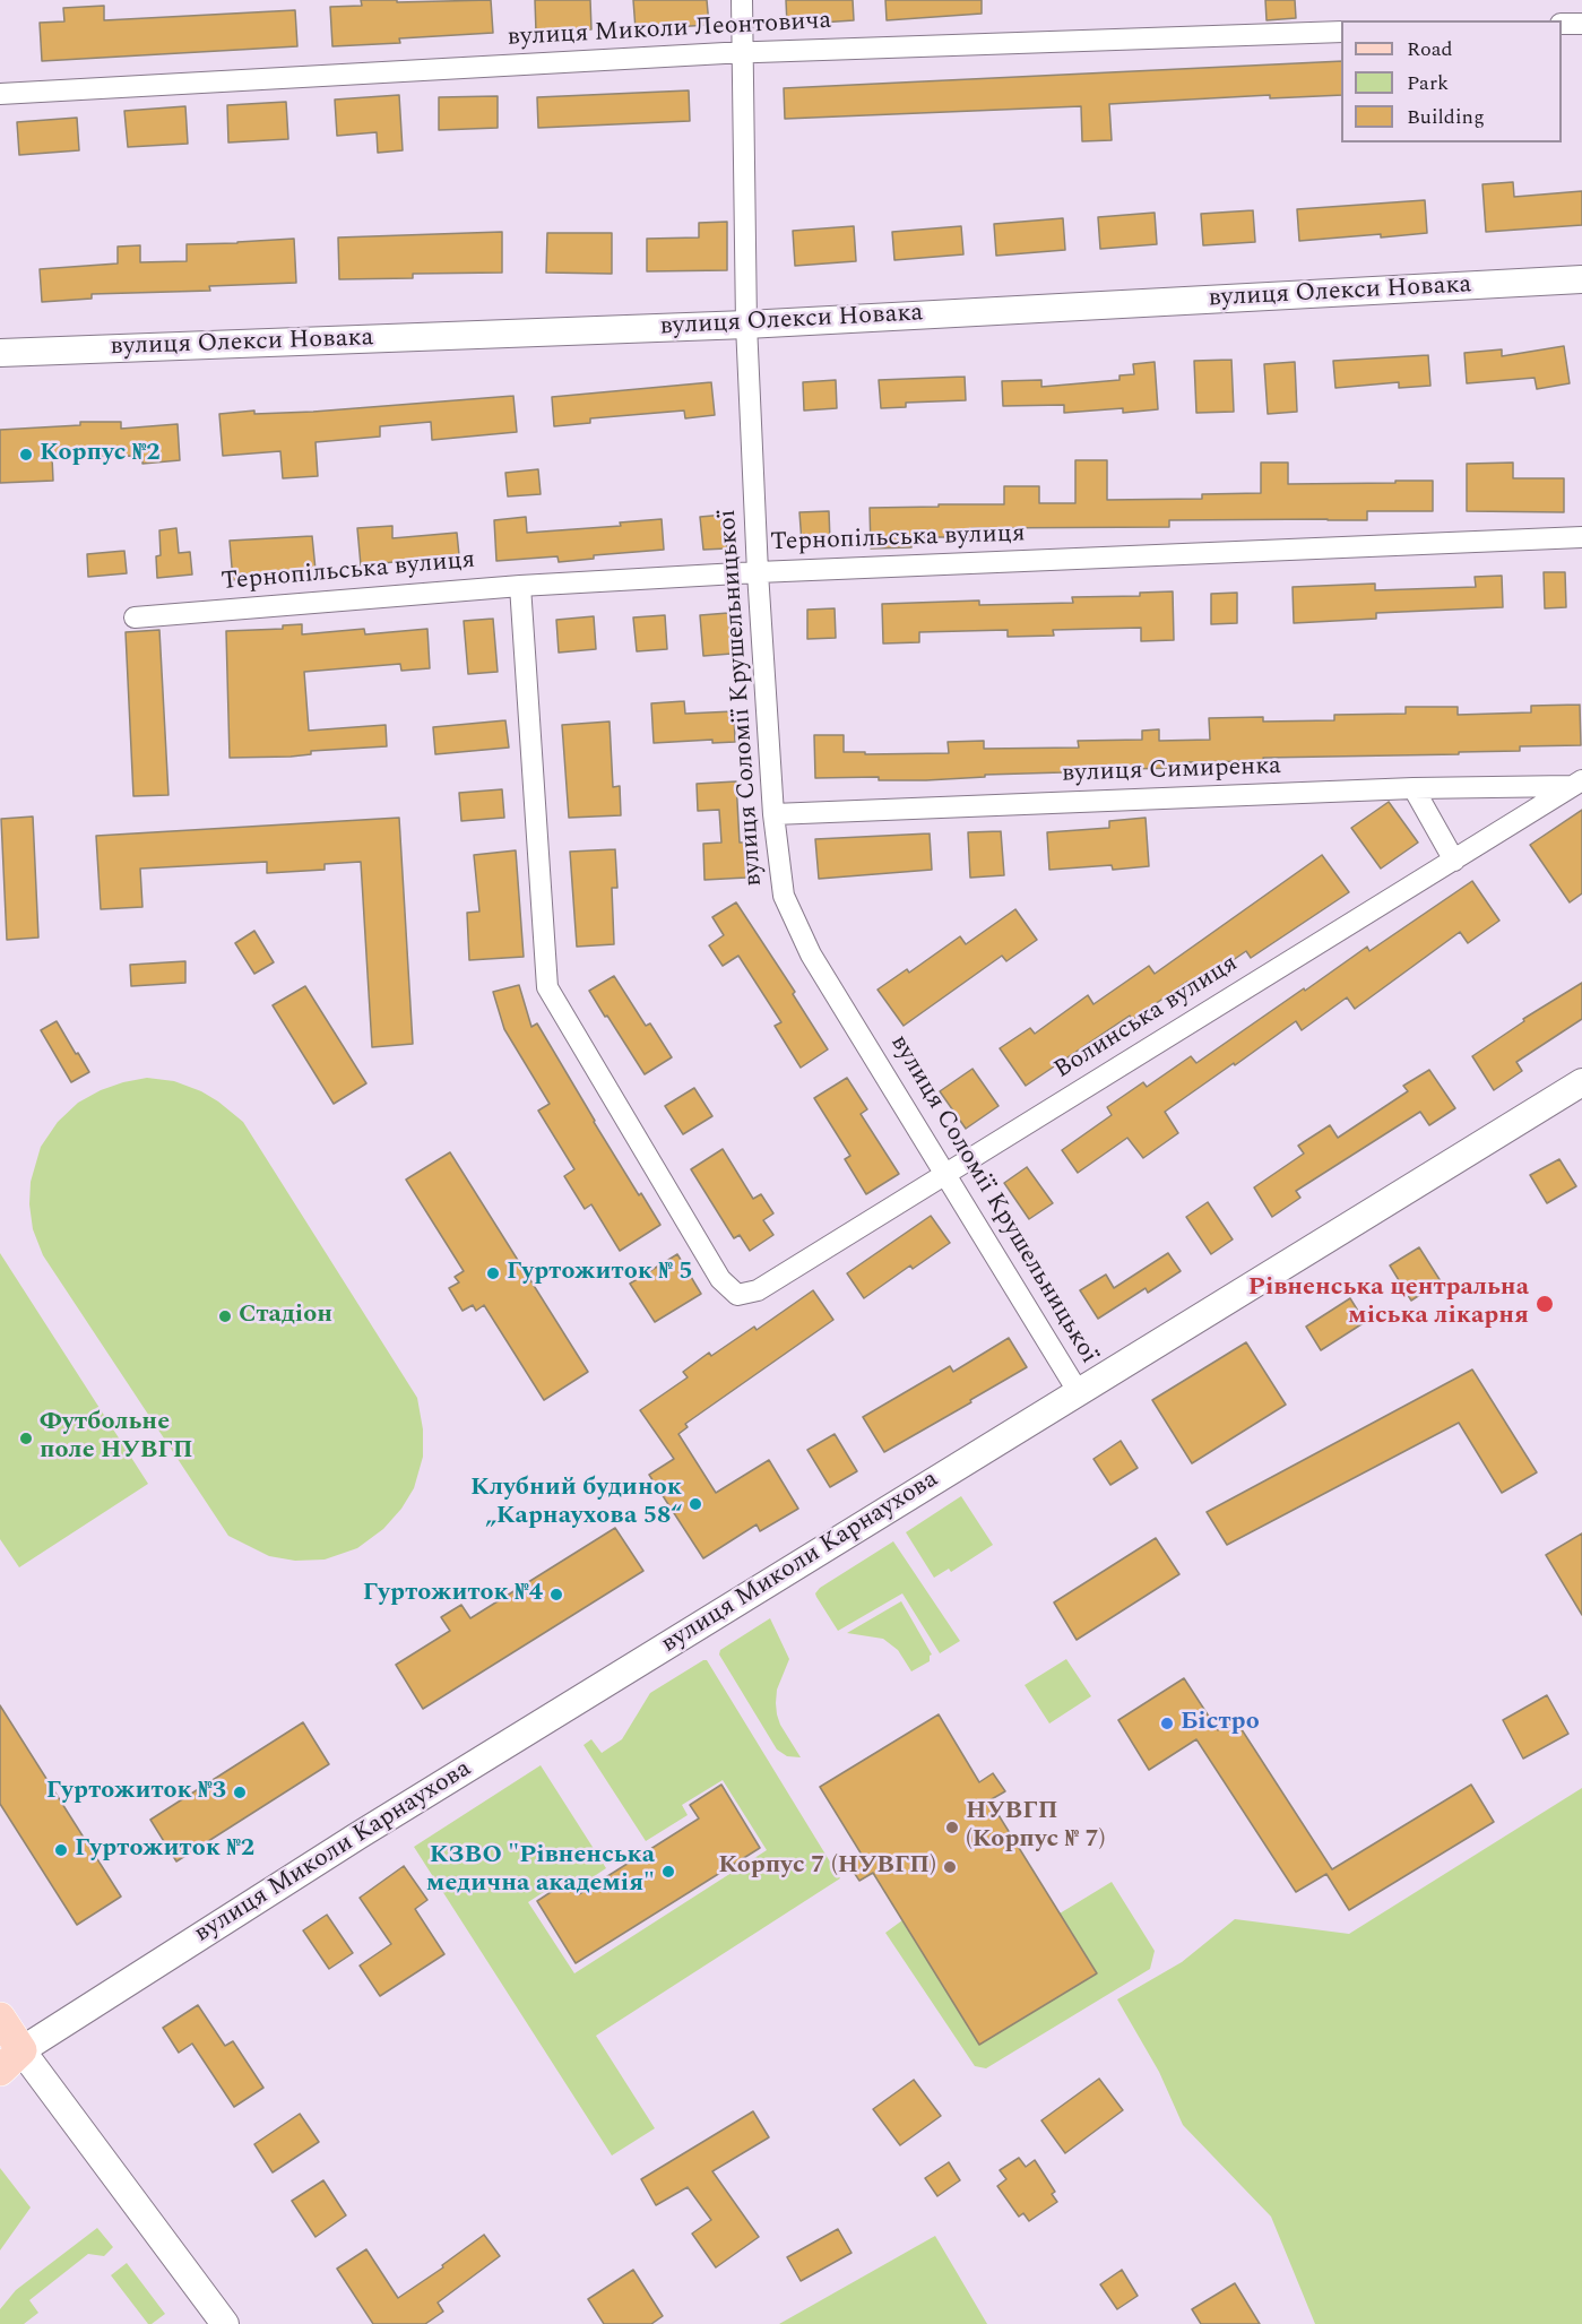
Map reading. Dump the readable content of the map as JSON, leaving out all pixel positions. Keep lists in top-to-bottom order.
{
  "streets": {
    "main road": ["вулиця Олекси Новака", "вулиця Миколи Карнаухова"],
    "street": [
      "вулиця Миколи Леонтовича",
      "Тернопільська вулиця",
      "вулиця Соломії Крушельницької",
      "вулиця Симиренка",
      "Волинська вулиця"
    ]
  },
  "crossings": [
    ["вулиця Миколи Леонтовича", "вулиця Соломії Крушельницької"],
    ["вулиця Олекси Новака", "вулиця Соломії Крушельницької"],
    ["Тернопільська вулиця", "вулиця Соломії Крушельницької"],
    ["Тернопільська вулиця", "Волинська вулиця"],
    ["вулиця Соломії Крушельницької", "вулиця Симиренка"],
    ["вулиця Соломії Крушельницької", "Волинська вулиця"],
    ["вулиця Соломії Крушельницької", "вулиця Миколи Карнаухова"],
    ["вулиця Симиренка", "Волинська вулиця"]
  ],
  "places": [
    "Корпус №2",
    "Гуртожиток № 5",
    "Рівненська центральна міська лікарня",
    "Стадіон",
    "Футбольне поле НУВГП",
    "Клубний будинок „Карнаухова 58“",
    "Гуртожиток №4",
    "Бістро",
    "Гуртожиток №3",
    "НУВГП (Корпус № 7)",
    "Гуртожиток №2",
    "Корпус 7 (НУВГП)",
    "КЗВО \"Рівненська медична академія\""
  ],
  "legend": ["Road", "Park", "Building"]
}
